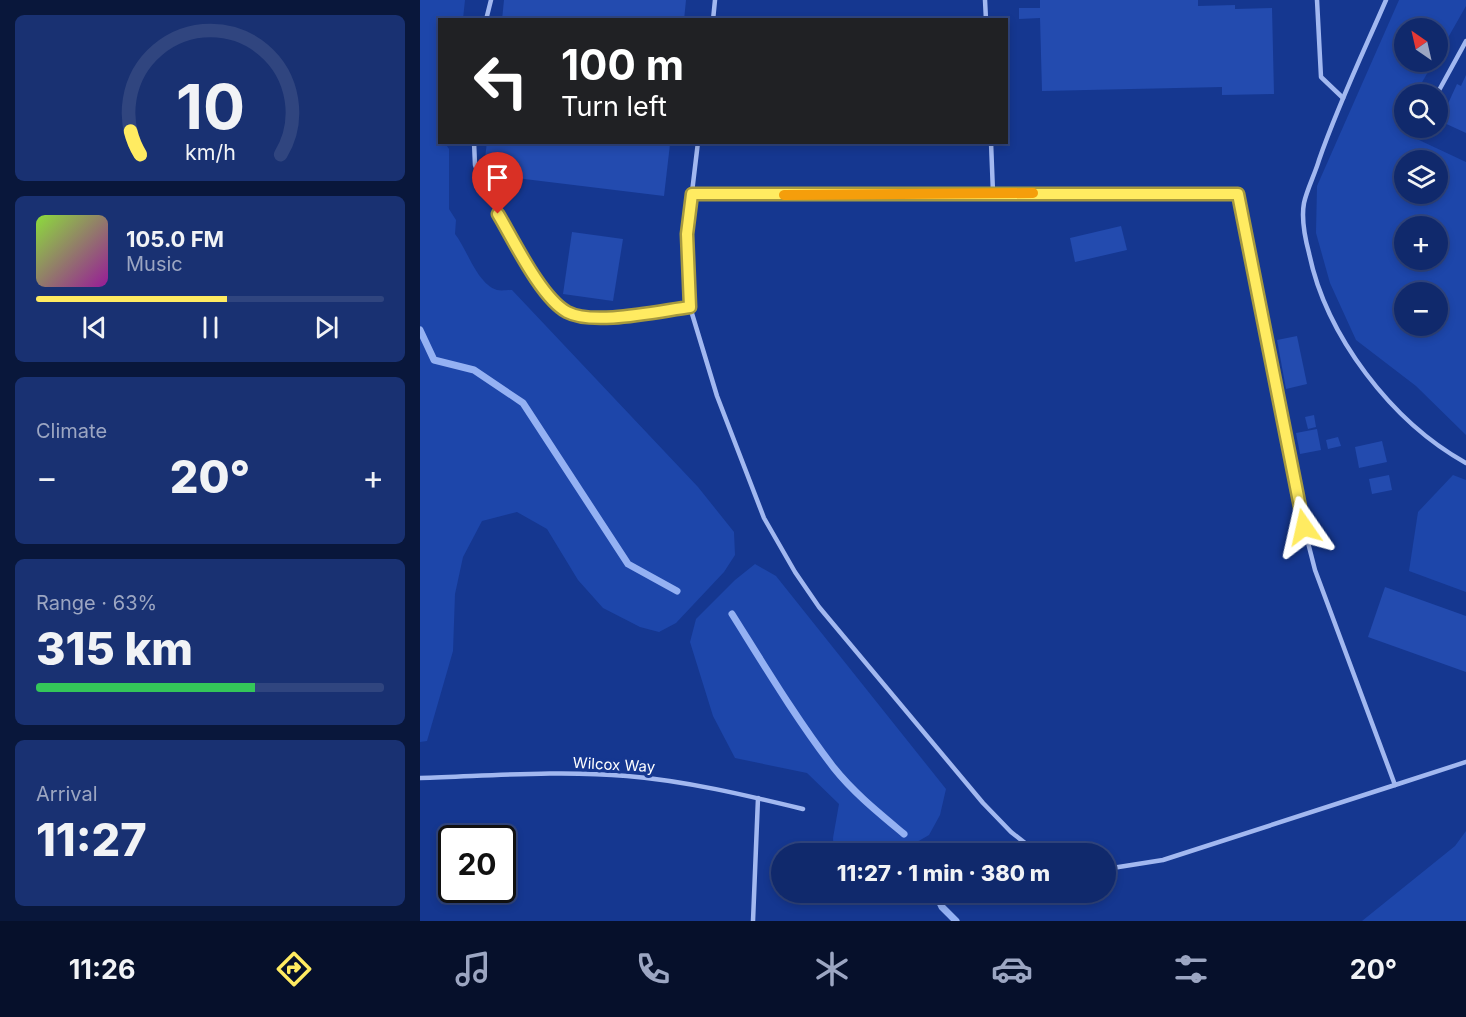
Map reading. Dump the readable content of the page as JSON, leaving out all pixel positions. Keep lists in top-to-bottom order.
{
  "streets": {
    "lane": ["Wilcox Way"]
  },
  "north": "top left",
  "page": {
    "map_buttons": ["+", "−"],
    "turn": ["100 m", "Turn left"],
    "song": ["105.0 FM", "Music"],
    "tile": [
      "Climate",
      ["Range · 63%", "315 km"],
      ["Arrival", "11:27"]
    ],
    "heat": ["−", "20°", "+"],
    "limit": "20",
    "trip": "11:27 · 1 min · 380 m",
    "tabs": ["11:26", "20°"],
    "gauge": ["10", "km/h"]
  }
}
